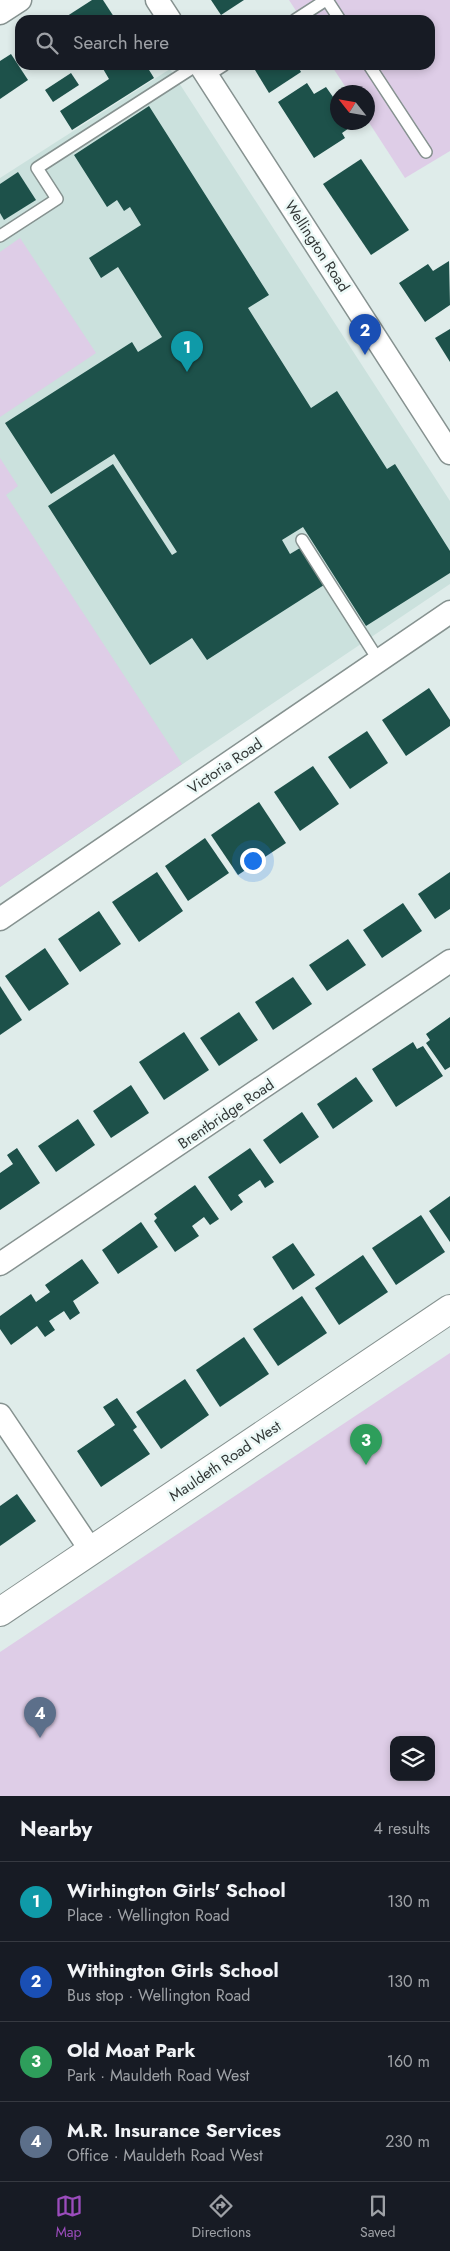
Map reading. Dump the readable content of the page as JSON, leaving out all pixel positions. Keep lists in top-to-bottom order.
{
  "streets": {
    "street": [
      "Wellington Road",
      "Victoria Road",
      "Brentbridge Road",
      "Mauldeth Road West"
    ]
  },
  "north": "top left",
  "page": {
    "search": "Search here",
    "pins": [
      "2",
      "1",
      "3",
      "4"
    ],
    "heading": ["Nearby", "4 results"],
    "list": [
      {
        "mark": "1",
        "name": "Wirhington Girls' School",
        "note": "Place · Wellington Road",
        "value": "130 m"
      },
      {
        "mark": "2",
        "name": "Withington Girls School",
        "note": "Bus stop · Wellington Road",
        "value": "130 m"
      },
      {
        "mark": "3",
        "name": "Old Moat Park",
        "note": "Park · Mauldeth Road West",
        "value": "160 m"
      },
      {
        "mark": "4",
        "name": "M.R. Insurance Services",
        "note": "Office · Mauldeth Road West",
        "value": "230 m"
      }
    ],
    "nav": ["Map", "Directions", "Saved"]
  }
}
